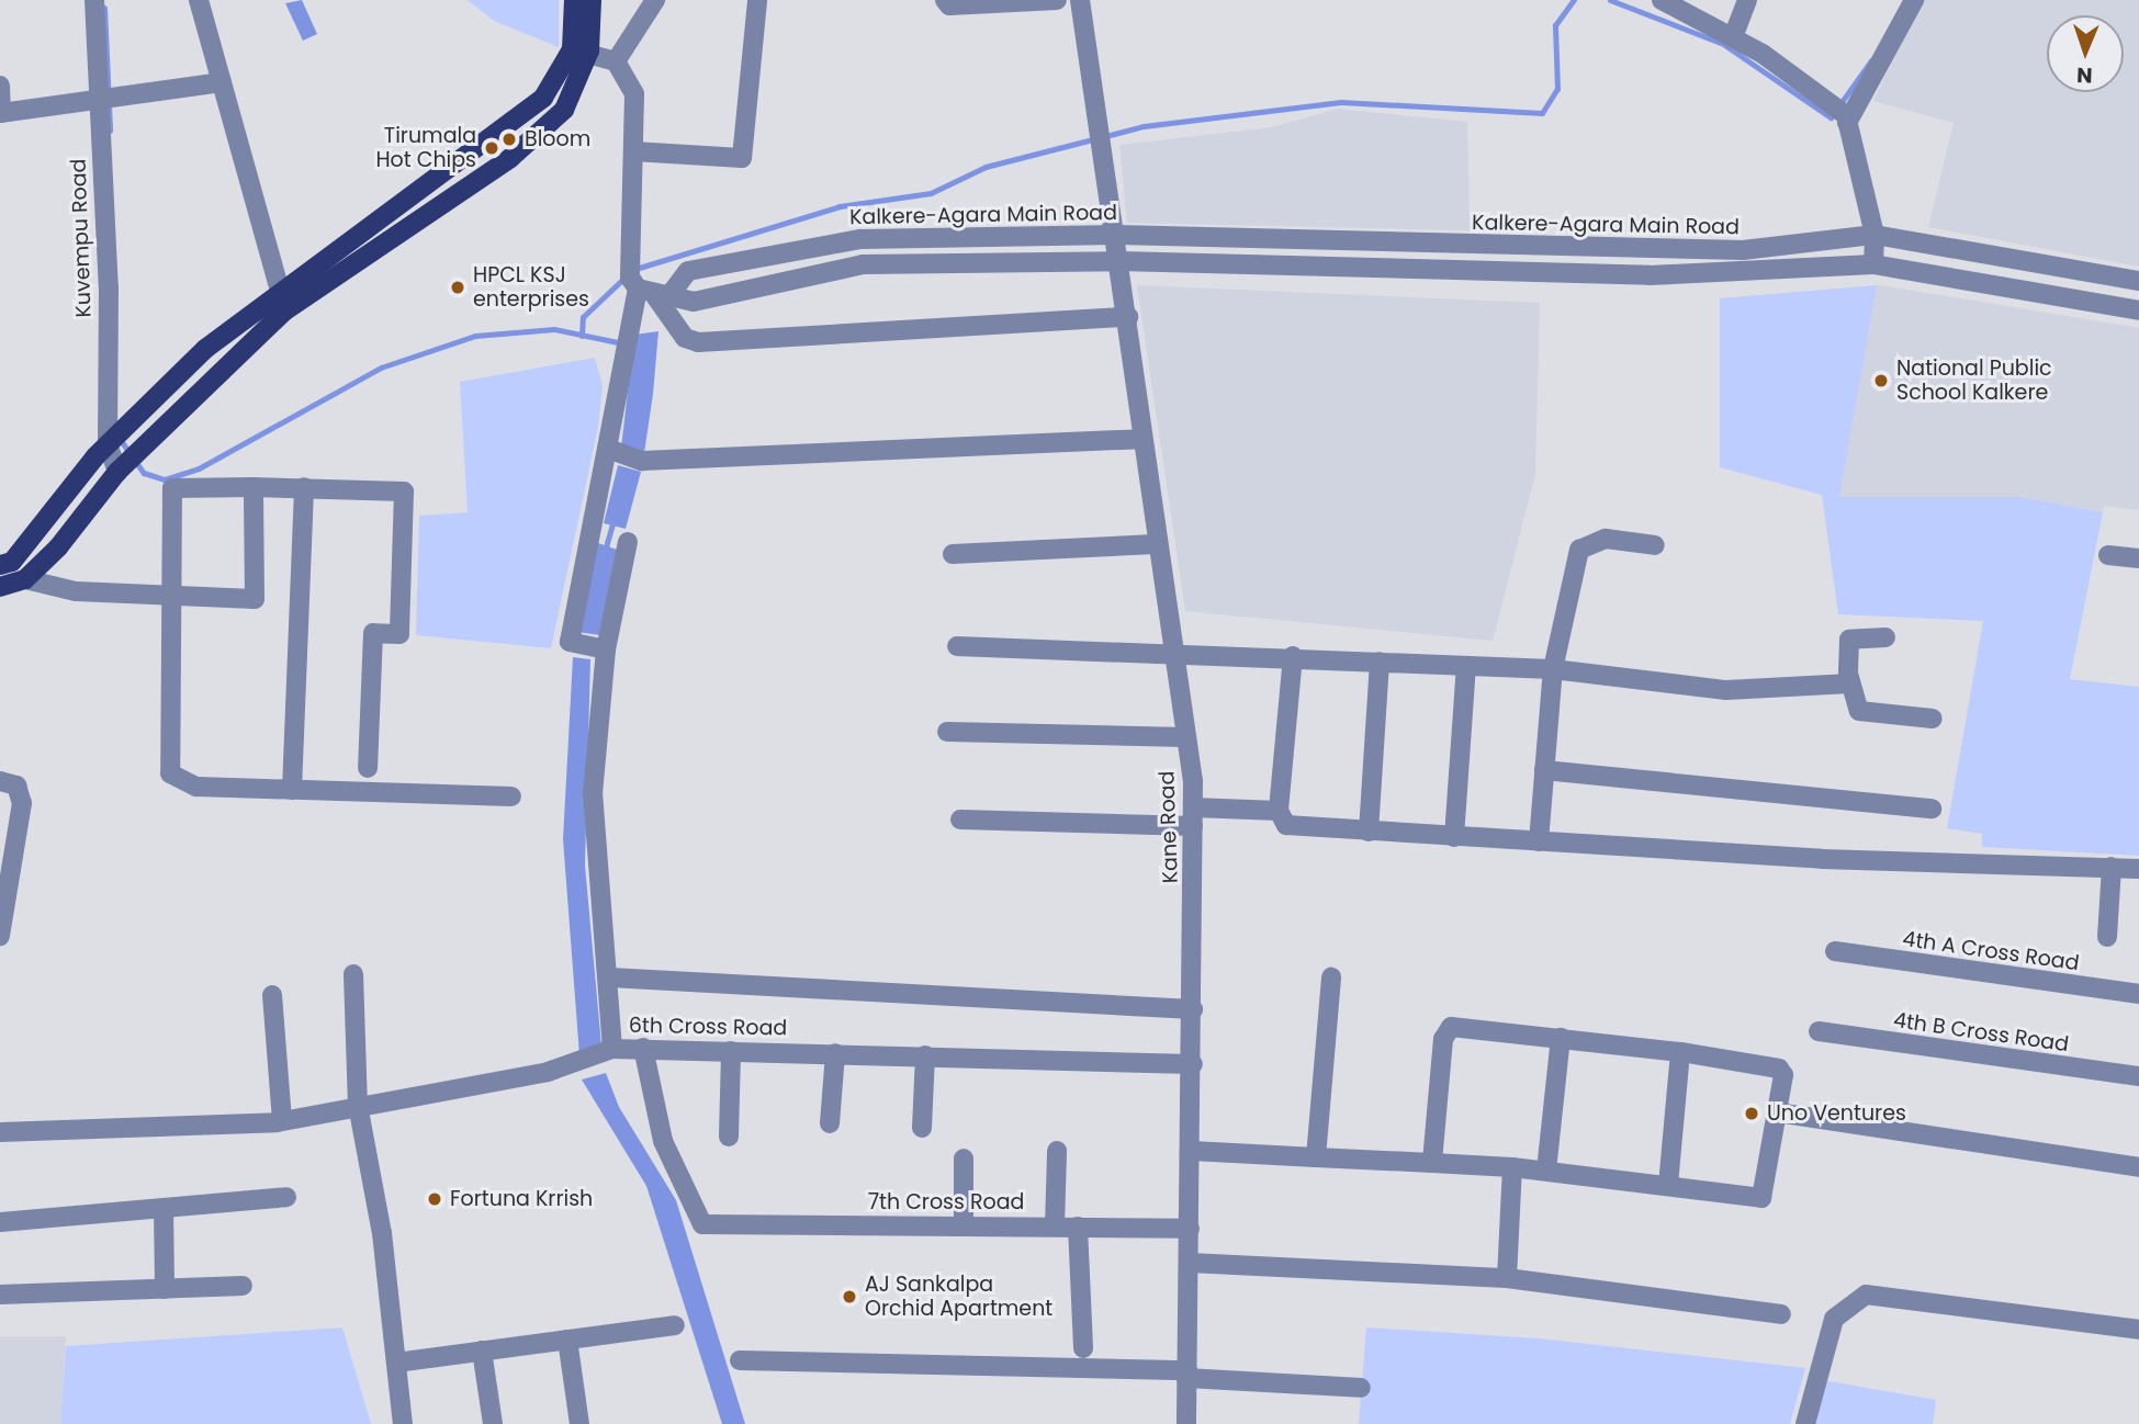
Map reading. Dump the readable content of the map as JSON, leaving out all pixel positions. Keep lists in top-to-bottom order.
{
  "streets": {
    "street": [
      "Kalkere-Agara Main Road",
      "Kuvempu Road",
      "Kane Road",
      "4th A Cross Road",
      "6th Cross Road",
      "4th B Cross Road",
      "7th Cross Road"
    ]
  },
  "crossings": [
    ["Kalkere-Agara Main Road", "Kane Road"],
    ["Kane Road", "6th Cross Road"],
    ["Kane Road", "7th Cross Road"],
    ["6th Cross Road", "7th Cross Road"]
  ],
  "places": [
    "Bloom",
    "Tirumala Hot Chips",
    "HPCL KSJ enterprises",
    "National Public School Kalkere",
    "Uno Ventures",
    "Fortuna Krrish",
    "AJ Sankalpa Orchid Apartment"
  ],
  "north": "bottom"
}
